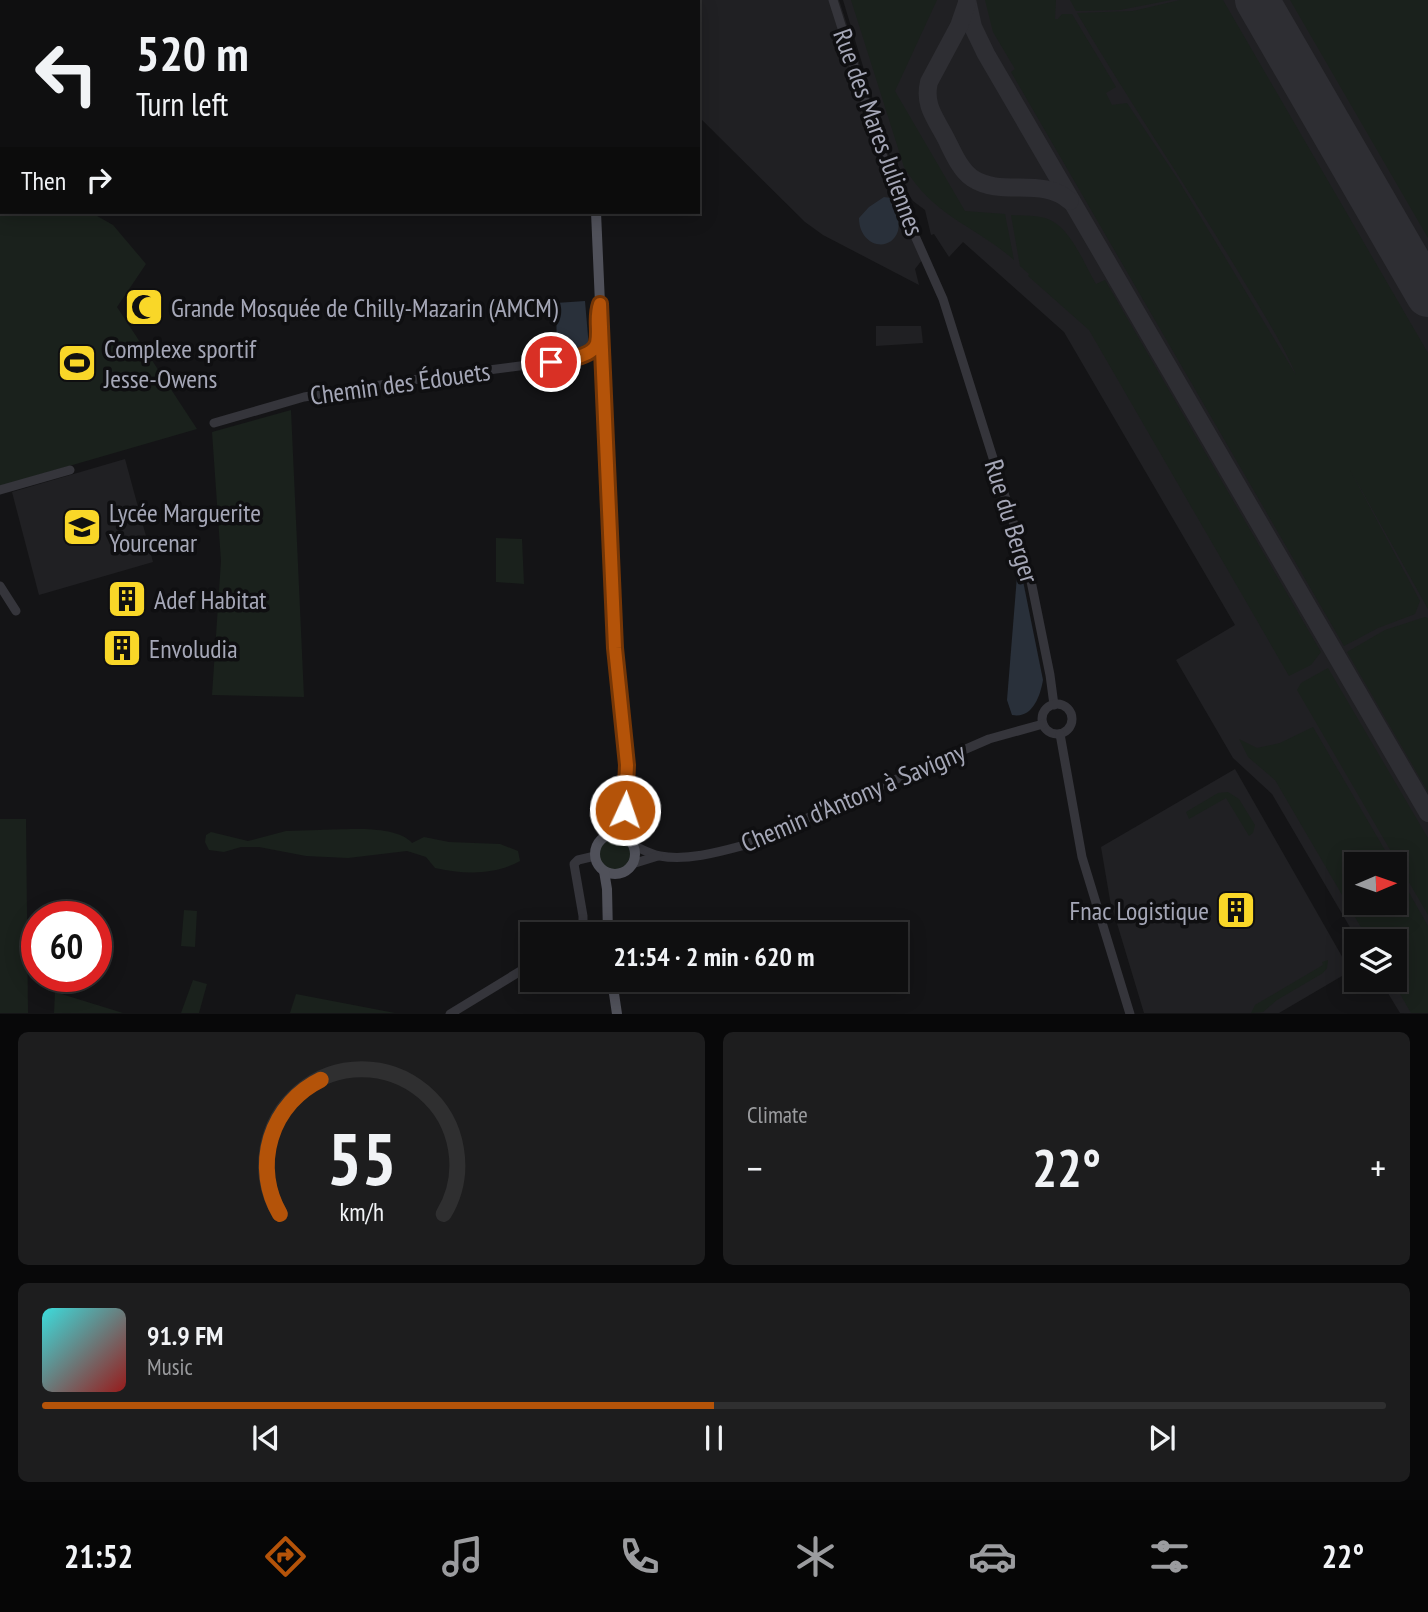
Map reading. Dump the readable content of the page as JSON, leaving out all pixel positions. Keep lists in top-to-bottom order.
{
  "streets": {
    "street": [
      "Rue des Mares Juliennes",
      "Chemin des Édouets",
      "Rue du Berger",
      "Chemin d'Antony à Savigny"
    ]
  },
  "crossings": [
    ["Rue des Mares Juliennes", "Rue du Berger"],
    ["Rue du Berger", "Chemin d'Antony à Savigny"]
  ],
  "places": {
    "mosque": ["Grande Mosquée de Chilly-Mazarin (AMCM)"],
    "sports": ["Complexe sportif Jesse-Owens"],
    "school or university": ["Lycée Marguerite Yourcenar"],
    "building": ["Adef Habitat", "Envoludia", "Fnac Logistique"]
  },
  "north": "right",
  "page": {
    "turn": ["520 m", "Turn left"],
    "then": "Then",
    "limit": "60",
    "trip": "21:54 · 2 min · 620 m",
    "tile": "Climate",
    "heat": ["−", "22°", "+"],
    "song": ["91.9 FM", "Music"],
    "tabs": ["21:52", "22°"],
    "gauge": ["55", "km/h"]
  }
}
